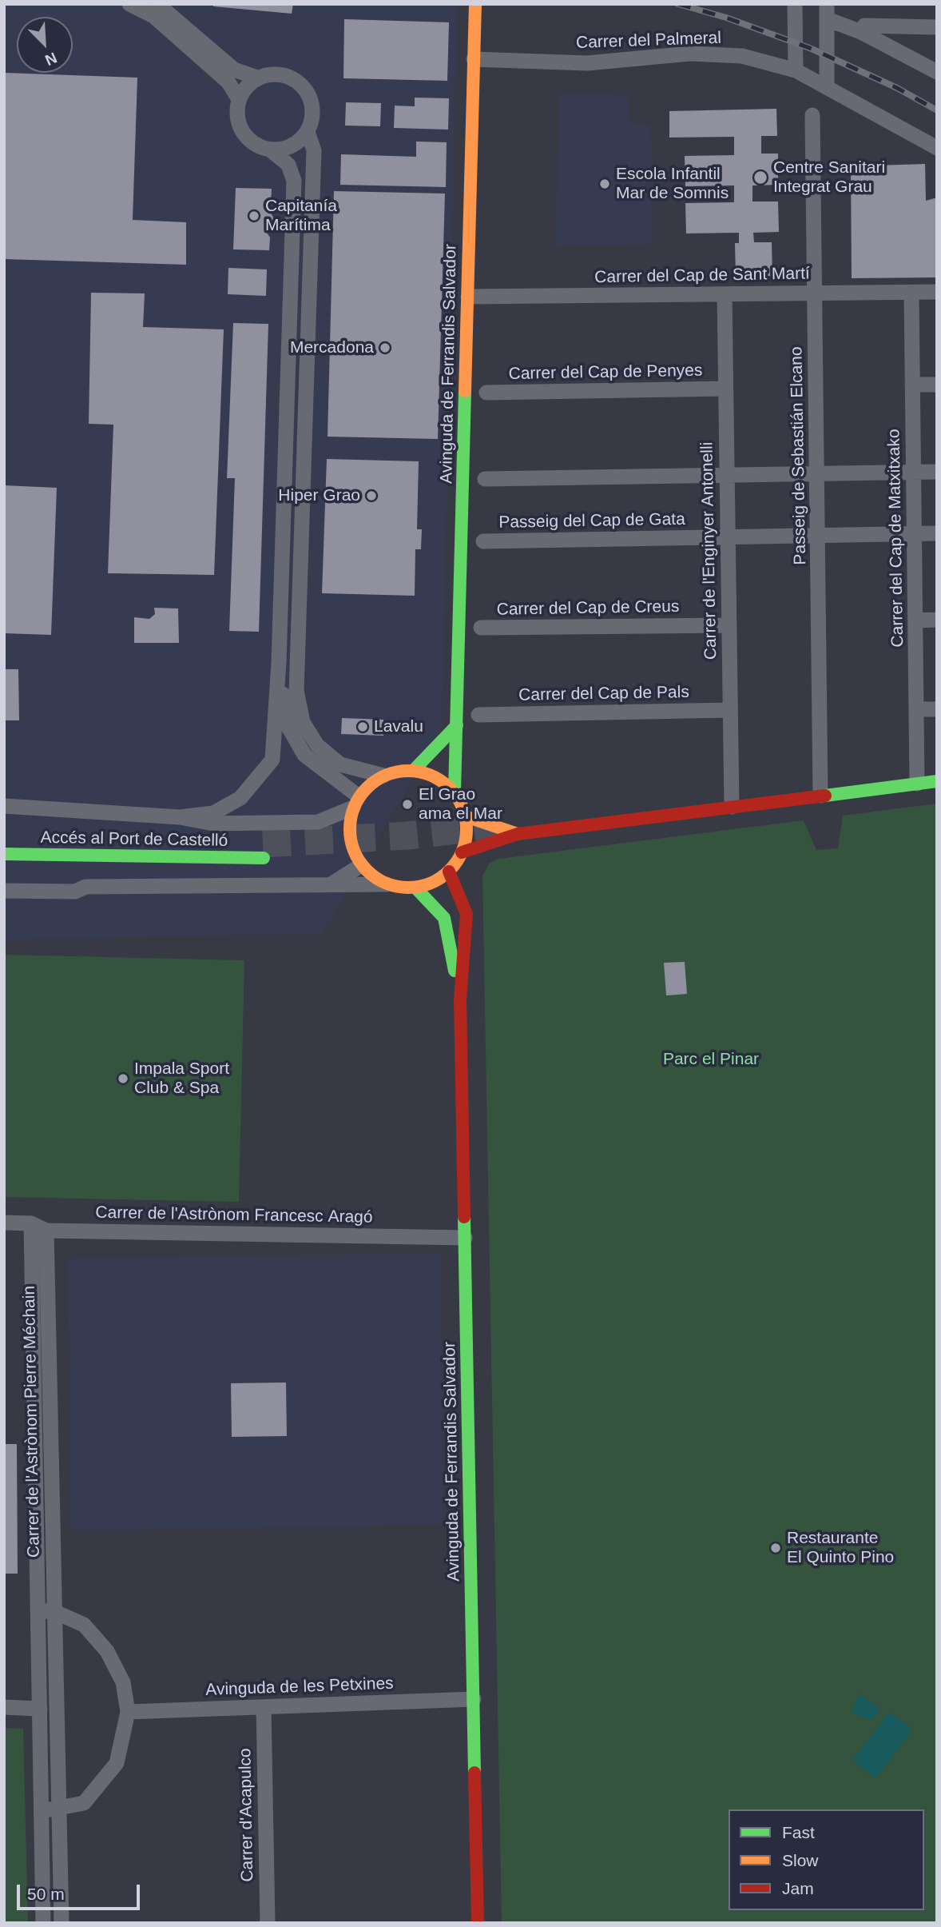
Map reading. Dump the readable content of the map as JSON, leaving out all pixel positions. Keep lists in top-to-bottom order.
{
  "streets": {
    "main road": ["Avinguda de Ferrandis Salvador", "Accés al Port de Castelló"],
    "street": [
      "Carrer del Palmeral",
      "Carrer del Cap de Sant Martí",
      "Carrer del Cap de Penyes",
      "Passeig de Sebastián Elcano",
      "Passeig del Cap de Gata",
      "Carrer del Cap de Matxitxako",
      "Carrer de l'Enginyer Antonelli",
      "Carrer del Cap de Creus",
      "Carrer del Cap de Pals",
      "Carrer de l'Astrònom Francesc Aragó",
      "Carrer de l'Astrònom Pierre Méchain",
      "Avinguda de les Petxines",
      "Carrer d'Acapulco"
    ]
  },
  "crossings": [
    ["Carrer del Palmeral", "Avinguda de Ferrandis Salvador"],
    ["Carrer del Cap de Sant Martí", "Avinguda de Ferrandis Salvador"],
    ["Carrer del Cap de Sant Martí", "Passeig de Sebastián Elcano"],
    ["Carrer del Cap de Sant Martí", "Carrer del Cap de Matxitxako"],
    ["Carrer del Cap de Sant Martí", "Carrer de l'Enginyer Antonelli"],
    ["Avinguda de Ferrandis Salvador", "Carrer de l'Astrònom Francesc Aragó"],
    ["Avinguda de Ferrandis Salvador", "Avinguda de les Petxines"],
    ["Carrer del Cap de Penyes", "Carrer de l'Enginyer Antonelli"],
    ["Passeig de Sebastián Elcano", "Passeig del Cap de Gata"],
    ["Passeig del Cap de Gata", "Carrer del Cap de Matxitxako"],
    ["Passeig del Cap de Gata", "Carrer de l'Enginyer Antonelli"],
    ["Carrer de l'Enginyer Antonelli", "Carrer del Cap de Creus"],
    ["Carrer de l'Enginyer Antonelli", "Carrer del Cap de Pals"],
    ["Carrer de l'Astrònom Francesc Aragó", "Carrer de l'Astrònom Pierre Méchain"],
    ["Avinguda de les Petxines", "Carrer d'Acapulco"]
  ],
  "parks": ["Parc el Pinar"],
  "places": [
    "Centre Sanitari Integrat Grau",
    "Escola Infantil Mar de Somnis",
    "Capitanía Marítima",
    "Mercadona",
    "Hiper Grao",
    "Lavalu",
    "El Grao ama el Mar",
    "Impala Sport Club & Spa",
    "Restaurante El Quinto Pino"
  ],
  "legend": ["Fast", "Slow", "Jam"],
  "scale_bar": "50 m",
  "north": "bottom right"
}
